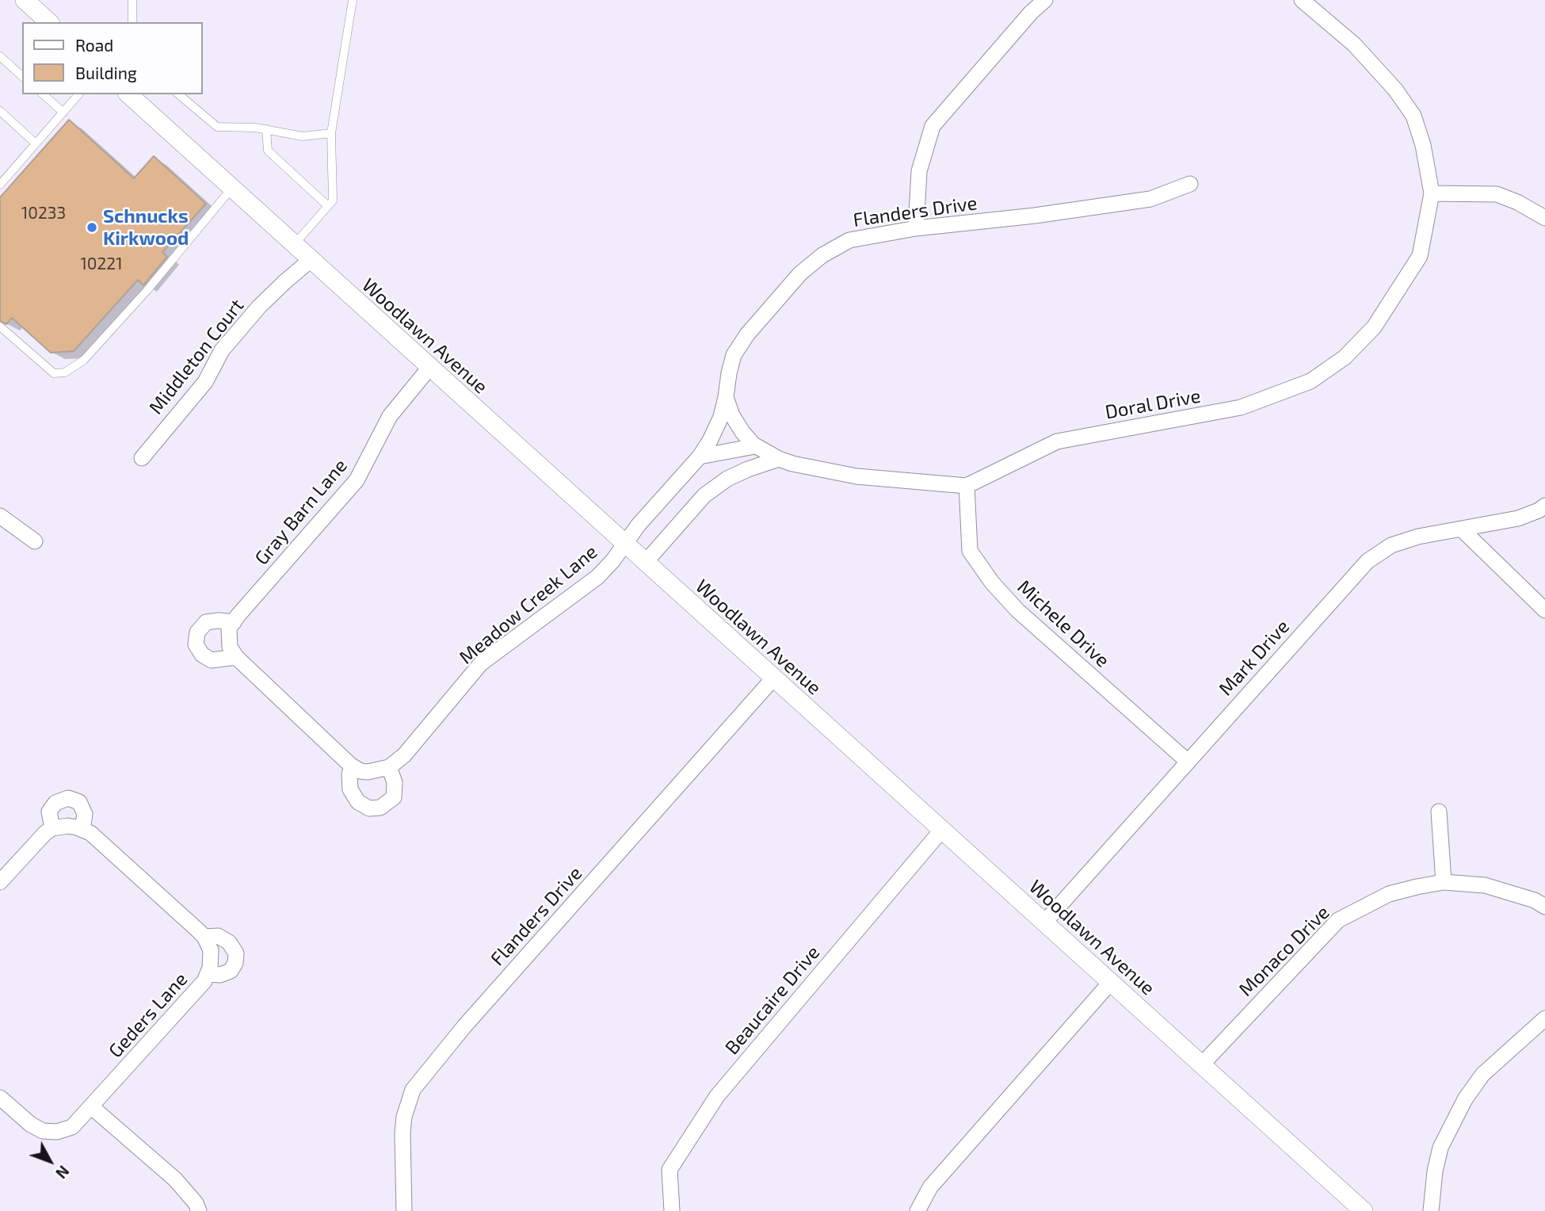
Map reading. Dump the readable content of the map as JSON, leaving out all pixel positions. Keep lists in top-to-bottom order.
{
  "streets": {
    "street": [
      "Flanders Drive",
      "Woodlawn Avenue",
      "Middleton Court",
      "Doral Drive",
      "Gray Barn Lane",
      "Meadow Creek Lane",
      "Michele Drive",
      "Mark Drive",
      "Monaco Drive",
      "Beaucaire Drive",
      "Geders Lane"
    ]
  },
  "crossings": [
    ["Flanders Drive", "Woodlawn Avenue"],
    ["Flanders Drive", "Meadow Creek Lane"],
    ["Woodlawn Avenue", "Middleton Court"],
    ["Woodlawn Avenue", "Gray Barn Lane"],
    ["Woodlawn Avenue", "Meadow Creek Lane"],
    ["Woodlawn Avenue", "Mark Drive"],
    ["Woodlawn Avenue", "Monaco Drive"],
    ["Woodlawn Avenue", "Beaucaire Drive"],
    ["Doral Drive", "Michele Drive"],
    ["Michele Drive", "Mark Drive"]
  ],
  "places": ["Schnucks Kirkwood"],
  "house_numbers": ["10233", "10221"],
  "legend": ["Road", "Building"],
  "north": "bottom right"
}
